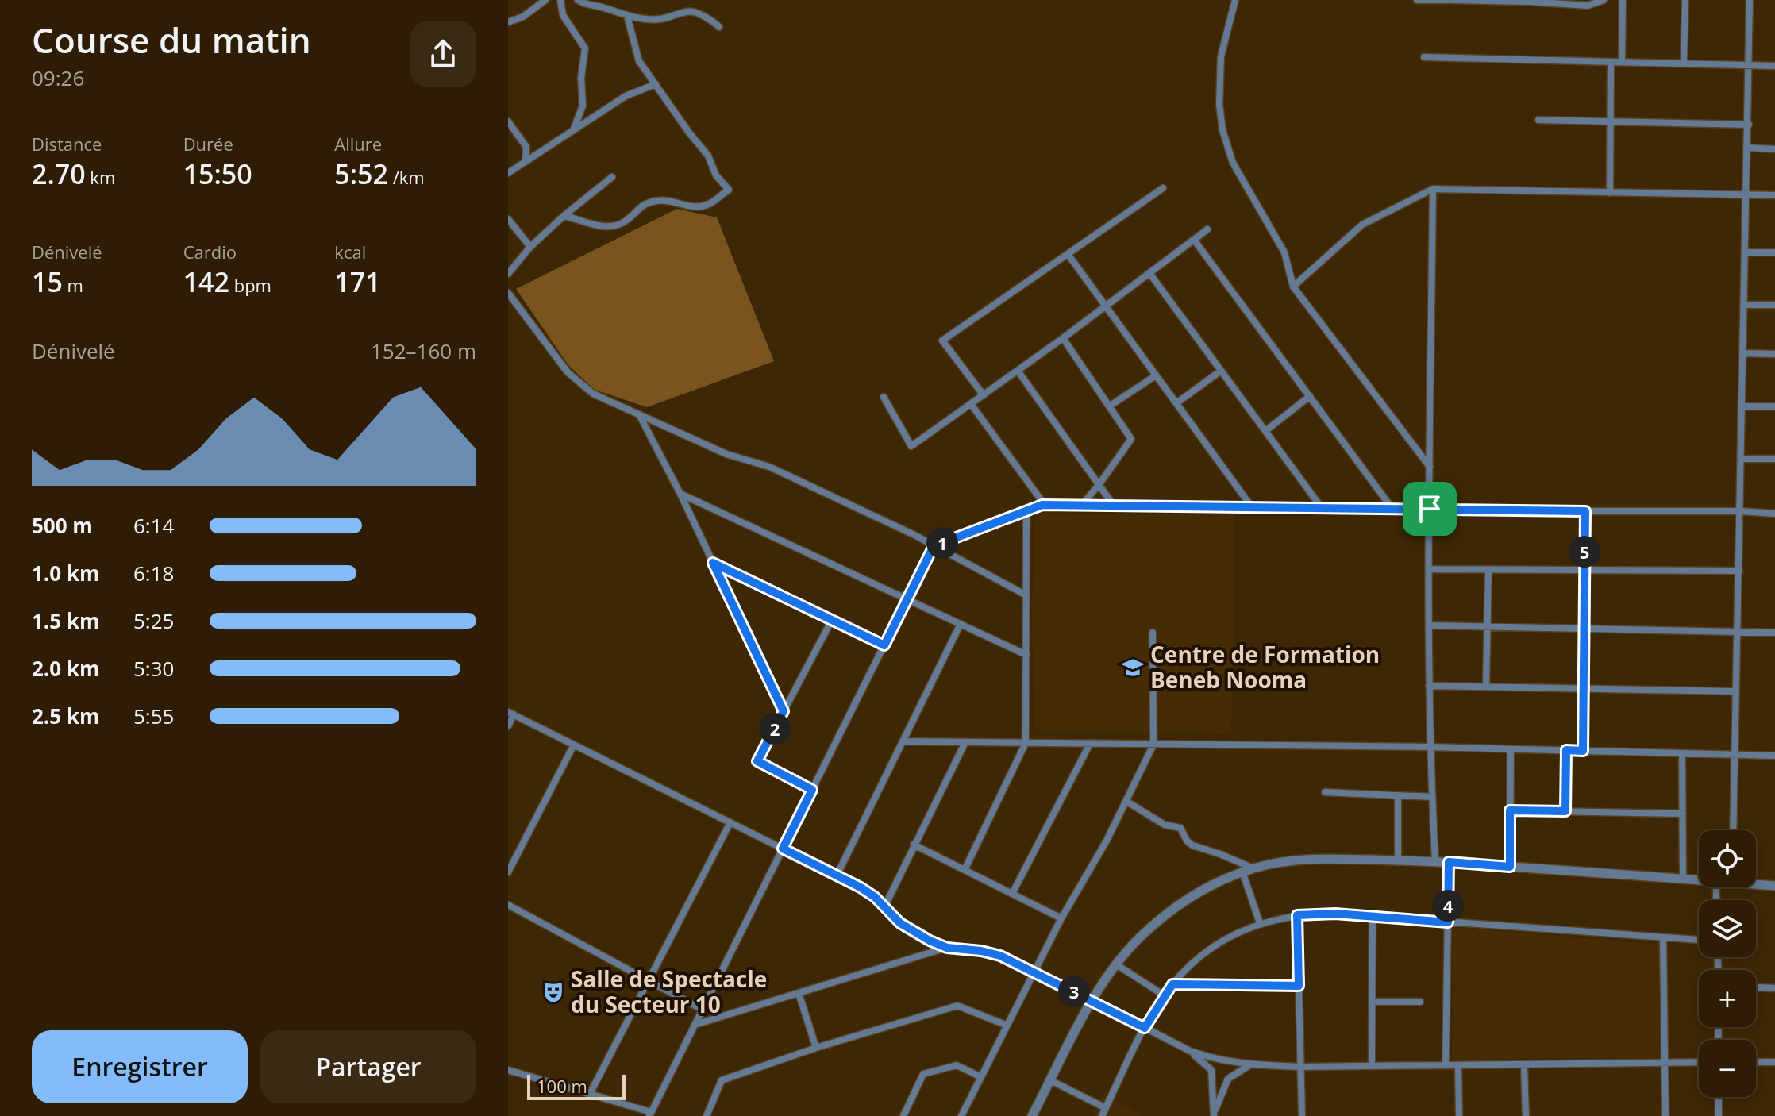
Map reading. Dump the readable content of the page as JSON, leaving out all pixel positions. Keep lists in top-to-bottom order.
{
  "places": {
    "school or university": ["Centre de Formation Beneb Nooma"],
    "theatre": ["Salle de Spectacle du Secteur 10"]
  },
  "scale_bar": "100 m",
  "page": {
    "heading": ["Course du matin", "09:26"],
    "stats": [
      ["Distance", "2.70 km"],
      ["Durée", "15:50"],
      ["Allure", "5:52 /km"],
      ["Dénivelé", "15 m"],
      ["Cardio", "142 bpm"],
      ["kcal", "171"]
    ],
    "chart": ["Dénivelé", "152–160 m"],
    "list": [
      {
        "name": "500 m",
        "note": "6:14"
      },
      {
        "name": "1.0 km",
        "note": "6:18"
      },
      {
        "name": "1.5 km",
        "note": "5:25"
      },
      {
        "name": "2.0 km",
        "note": "5:30"
      },
      {
        "name": "2.5 km",
        "note": "5:55"
      }
    ],
    "pins": [
      "1",
      "5",
      "2",
      "4",
      "3"
    ],
    "map_buttons": ["+", "−"],
    "buttons": ["Enregistrer", "Partager"],
    "scale": "100 m"
  }
}
